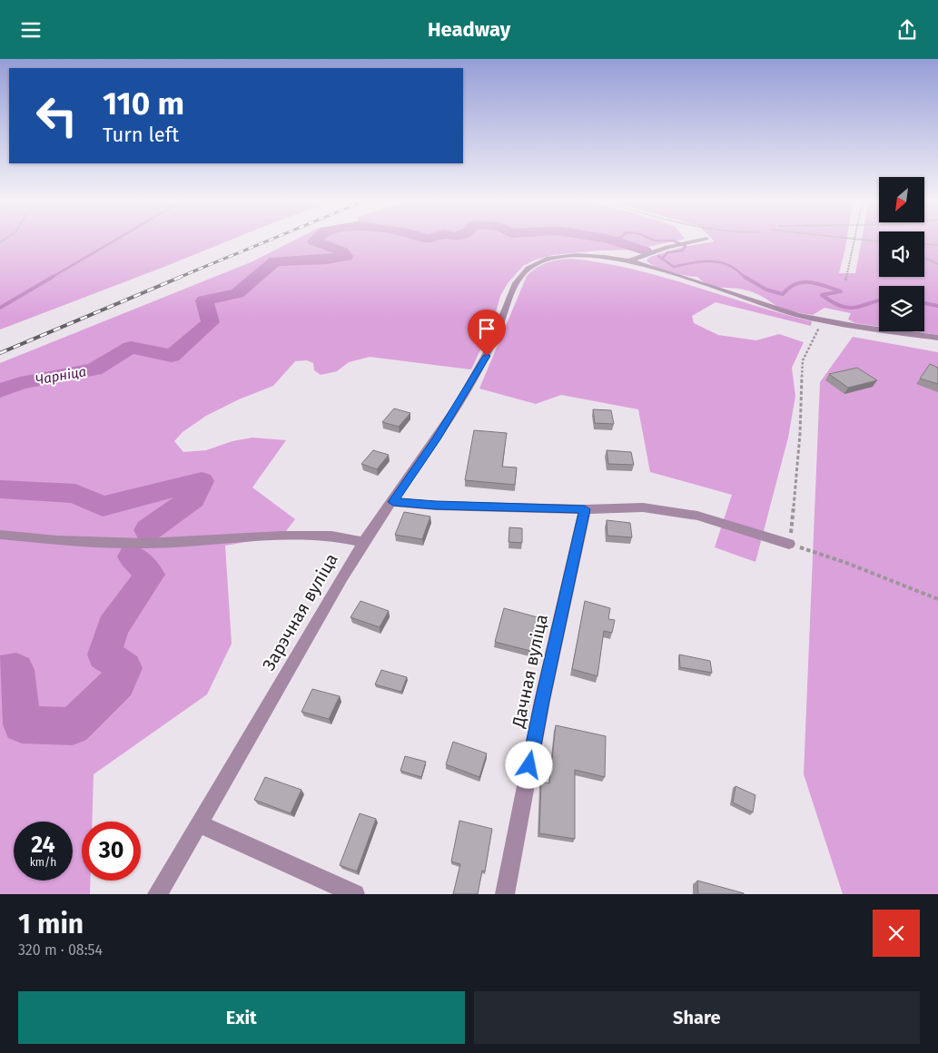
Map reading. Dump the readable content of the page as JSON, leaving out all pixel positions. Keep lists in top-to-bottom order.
{
  "streets": {
    "street": ["Зарэчная вуліца", "Дачная вуліца"]
  },
  "water": ["Чарніца"],
  "north": "bottom left",
  "page": {
    "header": "Headway",
    "turn": ["110 m", "Turn left"],
    "speed": "24 km/h",
    "limit": "30",
    "heading": ["1 min", "320 m · 08:54"],
    "buttons": ["Exit", "Share"]
  }
}
